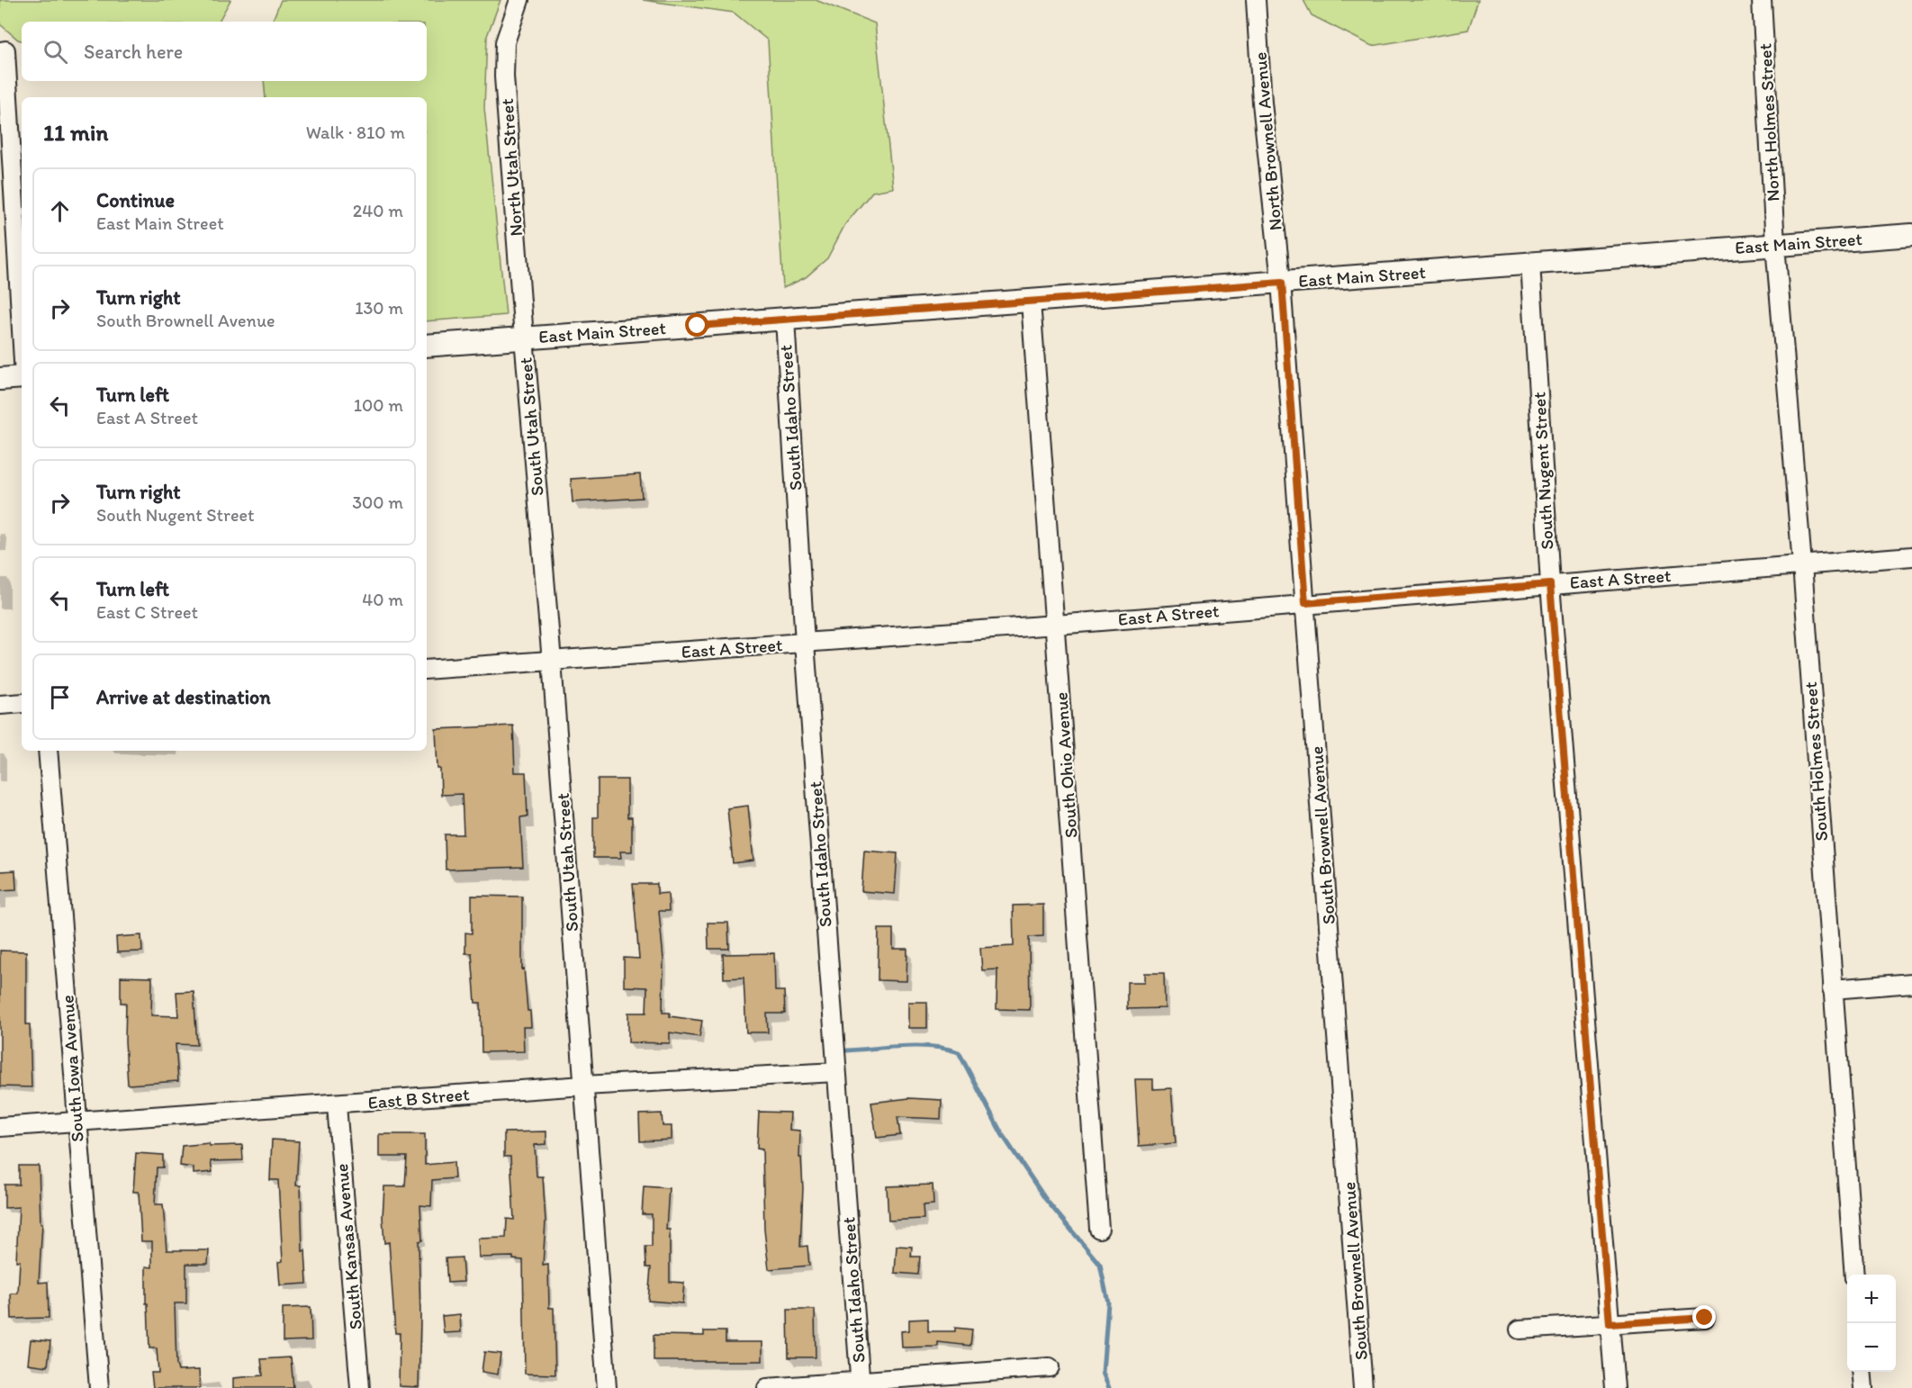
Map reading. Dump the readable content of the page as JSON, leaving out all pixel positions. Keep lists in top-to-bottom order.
{
  "streets": {
    "street": [
      "North Holmes Street",
      "North Brownell Avenue",
      "North Utah Street",
      "East Main Street",
      "South Idaho Street",
      "South Utah Street",
      "South Nugent Street",
      "East A Street",
      "South Holmes Street",
      "South Ohio Avenue",
      "South Brownell Avenue",
      "South Iowa Avenue",
      "East B Street",
      "South Kansas Avenue"
    ]
  },
  "crossings": [
    ["North Holmes Street", "East Main Street"],
    ["North Holmes Street", "South Holmes Street"],
    ["North Brownell Avenue", "East Main Street"],
    ["North Brownell Avenue", "South Brownell Avenue"],
    ["North Utah Street", "East Main Street"],
    ["North Utah Street", "South Utah Street"],
    ["East Main Street", "South Idaho Street"],
    ["East Main Street", "South Utah Street"],
    ["East Main Street", "South Nugent Street"],
    ["East Main Street", "South Holmes Street"],
    ["East Main Street", "South Ohio Avenue"],
    ["East Main Street", "South Brownell Avenue"],
    ["South Idaho Street", "East A Street"],
    ["South Idaho Street", "East B Street"],
    ["South Utah Street", "East A Street"],
    ["South Utah Street", "East B Street"],
    ["South Nugent Street", "East A Street"],
    ["East A Street", "South Holmes Street"],
    ["East A Street", "South Ohio Avenue"],
    ["East A Street", "South Brownell Avenue"],
    ["South Iowa Avenue", "East B Street"],
    ["East B Street", "South Kansas Avenue"]
  ],
  "page": {
    "search": "Search here",
    "heading": ["11 min", "Walk · 810 m"],
    "list": [
      ["Continue", "East Main Street", "240 m"],
      ["Turn right", "South Brownell Avenue", "130 m"],
      ["Turn left", "East A Street", "100 m"],
      ["Turn right", "South Nugent Street", "300 m"],
      ["Turn left", "East C Street", "40 m"],
      "Arrive at destination"
    ],
    "map_buttons": ["+", "−"]
  }
}
